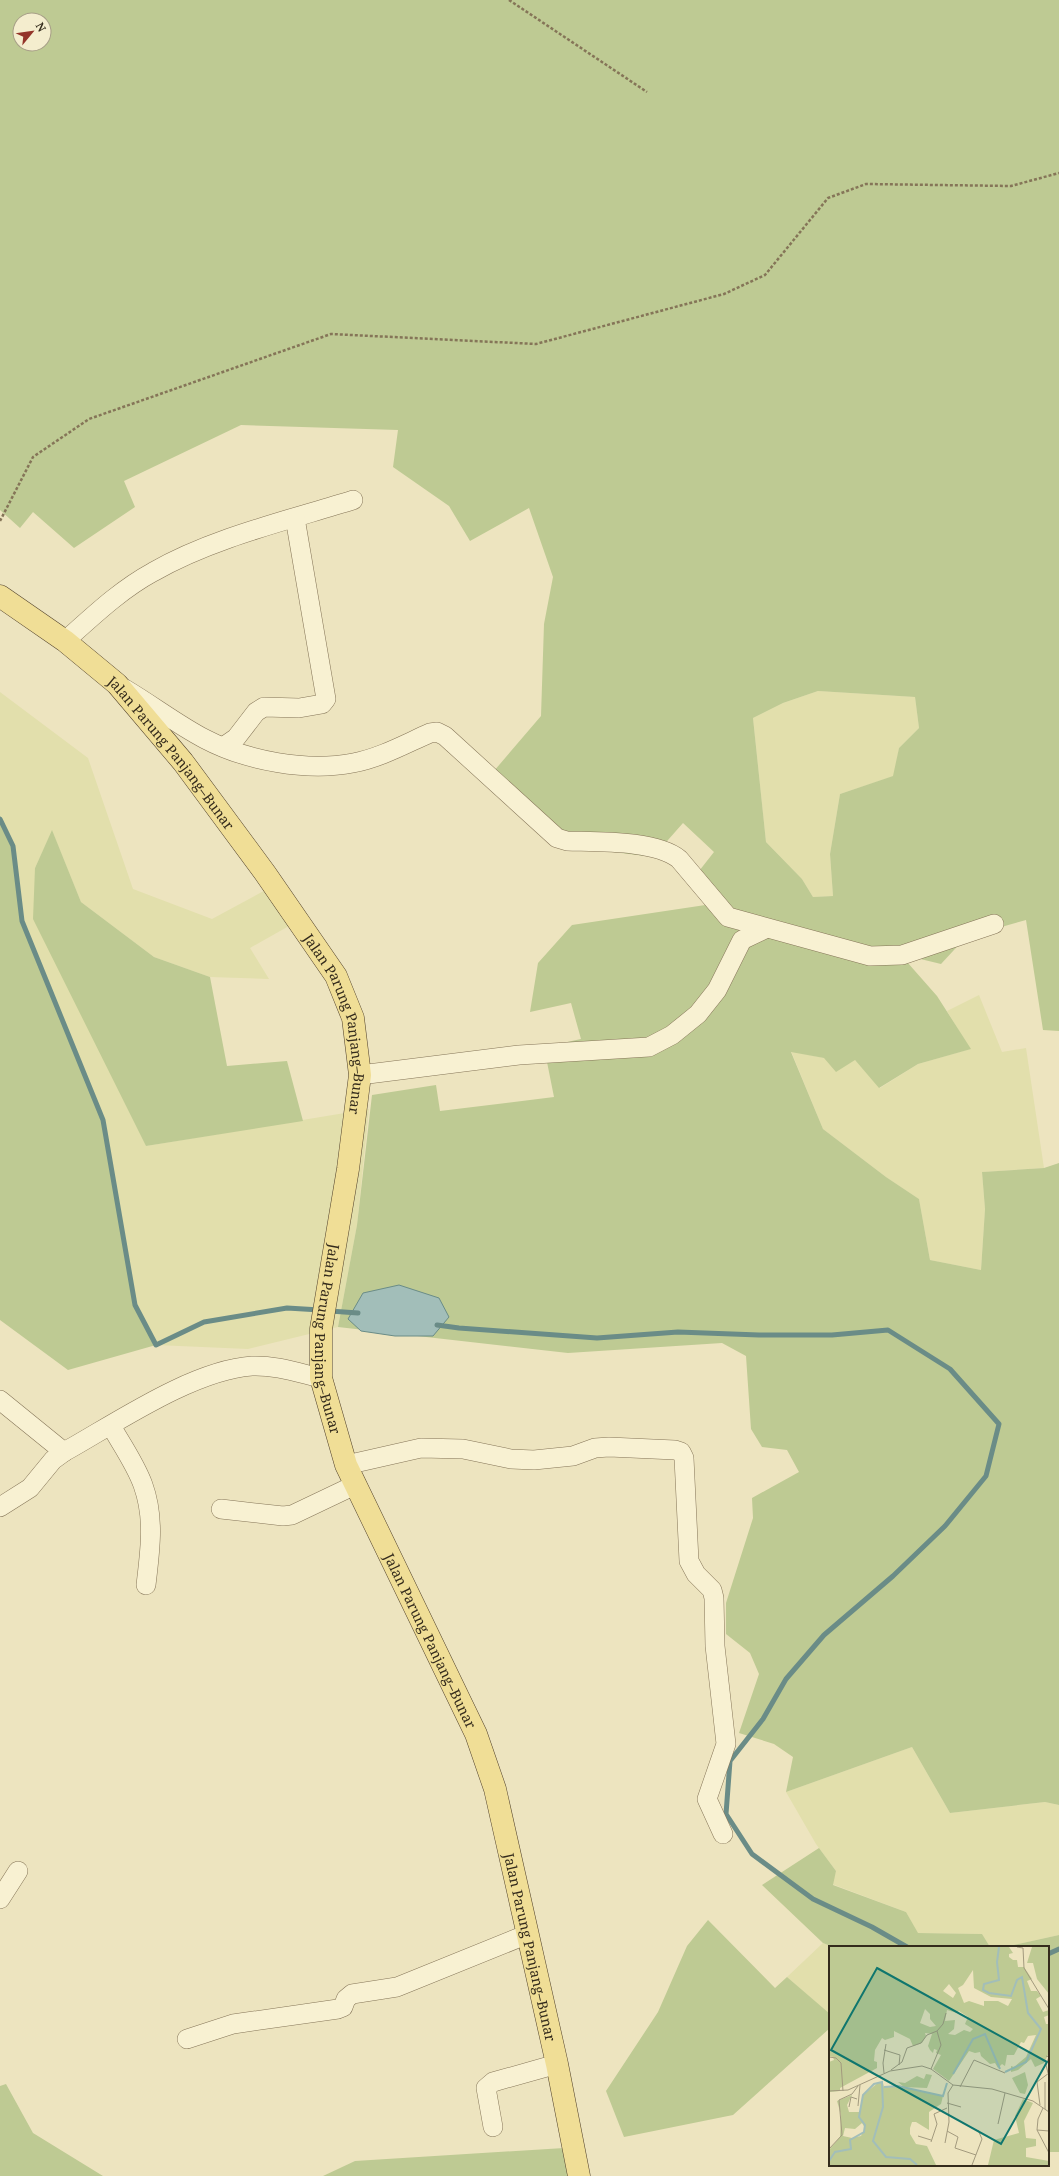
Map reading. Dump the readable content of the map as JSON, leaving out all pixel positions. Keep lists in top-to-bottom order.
{
  "streets": {
    "main road": ["Jalan Parung Panjang–Bunar"]
  },
  "north": "top right"
}
